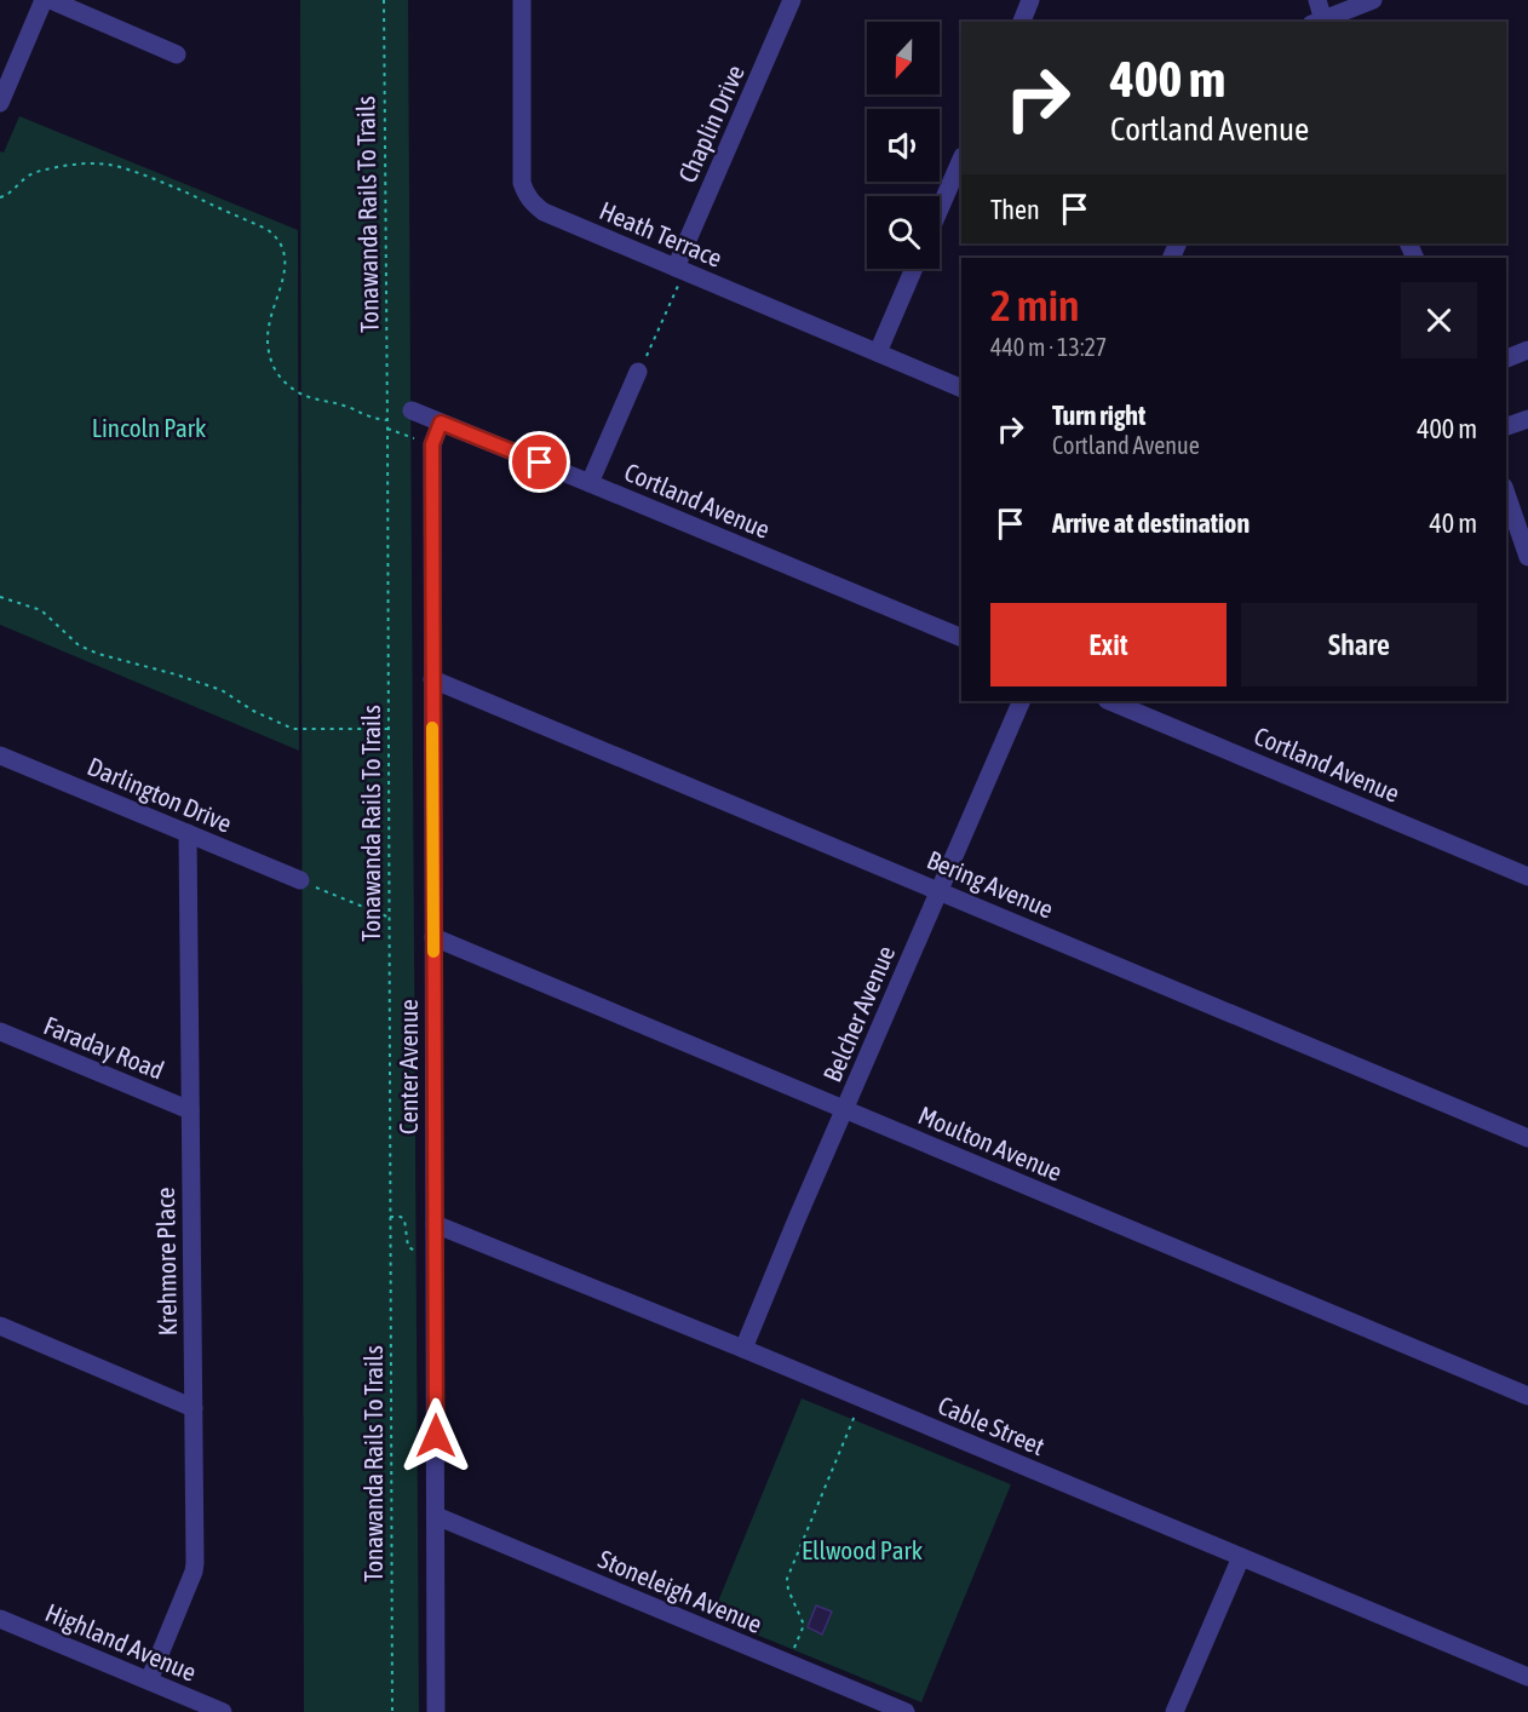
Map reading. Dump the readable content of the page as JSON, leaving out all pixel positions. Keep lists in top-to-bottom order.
{
  "streets": {
    "street": [
      "Chaplin Drive",
      "Heath Terrace",
      "Cortland Avenue",
      "Darlington Drive",
      "Bering Avenue",
      "Belcher Avenue",
      "Faraday Road",
      "Center Avenue",
      "Moulton Avenue",
      "Krehmore Place",
      "Cable Street",
      "Stoneleigh Avenue",
      "Highland Avenue"
    ],
    "path": ["Tonawanda Rails To Trails"]
  },
  "crossings": [
    ["Chaplin Drive", "Heath Terrace"],
    ["Cortland Avenue", "Center Avenue"],
    ["Darlington Drive", "Krehmore Place"],
    ["Bering Avenue", "Belcher Avenue"],
    ["Bering Avenue", "Center Avenue"],
    ["Belcher Avenue", "Moulton Avenue"],
    ["Belcher Avenue", "Cable Street"],
    ["Faraday Road", "Krehmore Place"],
    ["Center Avenue", "Moulton Avenue"],
    ["Center Avenue", "Cable Street"],
    ["Center Avenue", "Stoneleigh Avenue"],
    ["Krehmore Place", "Highland Avenue"]
  ],
  "parks": ["Lincoln Park", "Ellwood Park"],
  "north": "bottom",
  "page": {
    "turn": ["400 m", "Cortland Avenue"],
    "then": "Then",
    "heading": ["2 min", "440 m · 13:27"],
    "list": [
      {
        "name": "Turn right",
        "note": "Cortland Avenue",
        "value": "400 m"
      },
      {
        "name": "Arrive at destination",
        "value": "40 m"
      }
    ],
    "buttons": ["Exit", "Share"]
  }
}
